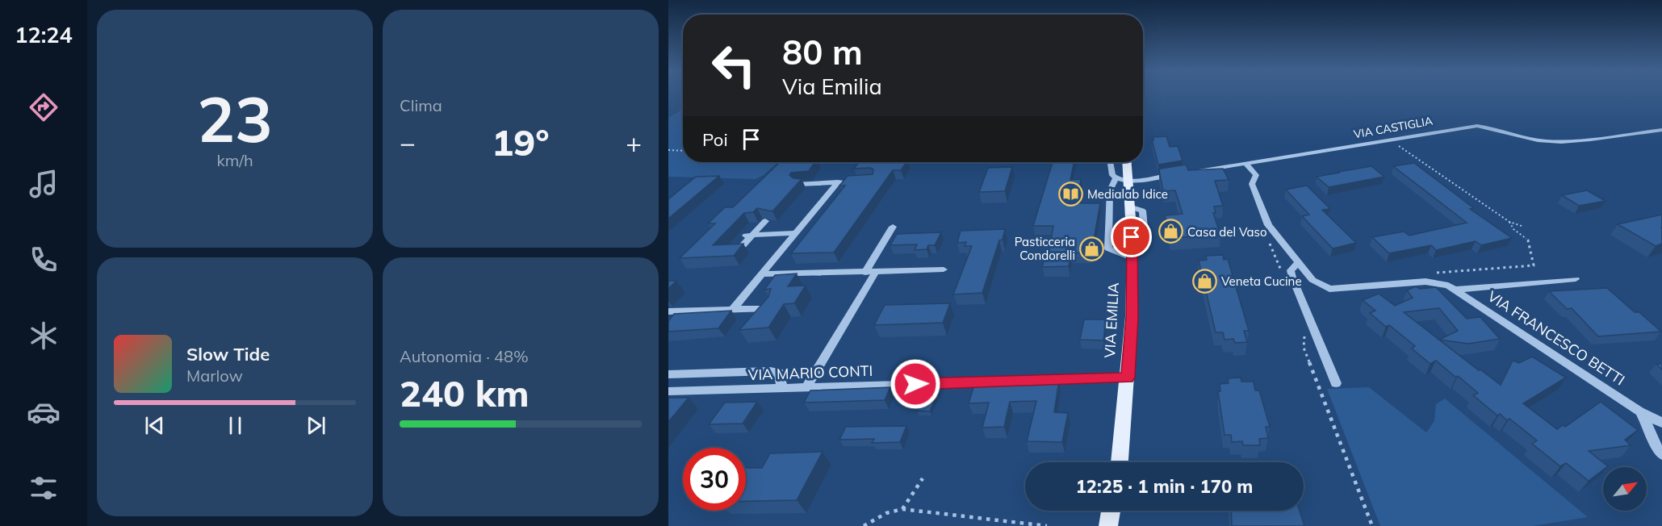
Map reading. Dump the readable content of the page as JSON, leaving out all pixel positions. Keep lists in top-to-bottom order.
{
  "streets": {
    "main road": ["VIA EMILIA"],
    "street": ["VIA CASTIGLIA", "VIA FRANCESCO BETTI", "VIA MARIO CONTI"]
  },
  "crossings": [
    ["VIA CASTIGLIA", "VIA FRANCESCO BETTI"]
  ],
  "places": {
    "library": ["Medialab Idice"],
    "shop": ["Casa del Vaso", "Pasticceria Condorelli", "Veneta Cucine"]
  },
  "north": "top right",
  "page": {
    "tabs": "12:24",
    "tile": [
      ["23", "km/h"],
      "Clima",
      ["Autonomia · 48%", "240 km"]
    ],
    "turn": ["80 m", "Via Emilia"],
    "then": "Poi",
    "heat": ["−", "19°", "+"],
    "song": ["Slow Tide", "Marlow"],
    "limit": "30",
    "trip": "12:25 · 1 min · 170 m"
  }
}
